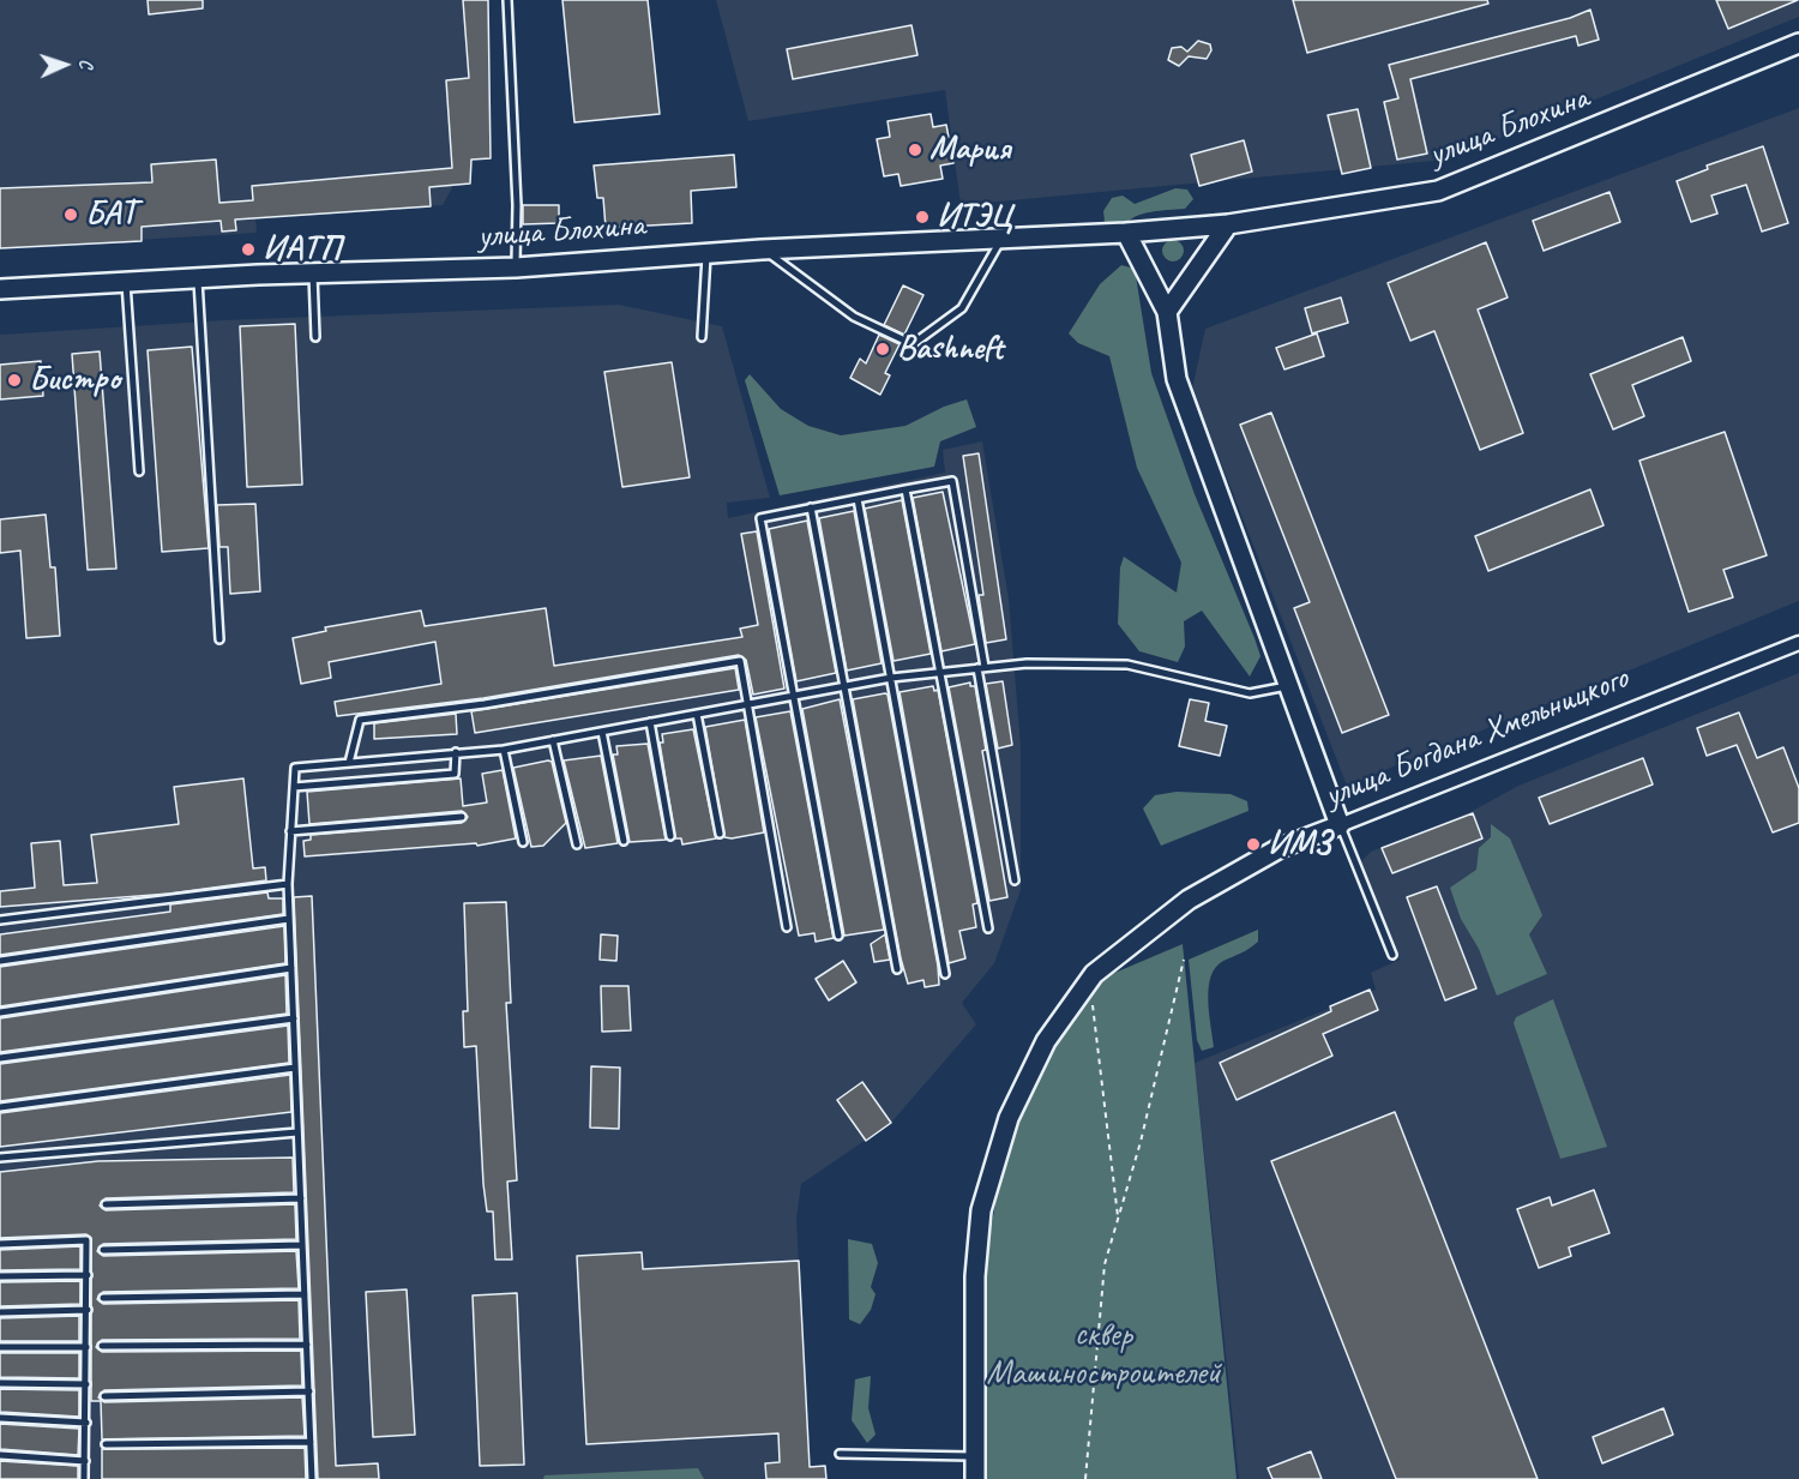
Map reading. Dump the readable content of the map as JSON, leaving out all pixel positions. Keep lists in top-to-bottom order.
{
  "streets": {
    "main road": ["улица Блохина", "улица Богдана Хмельницкого"]
  },
  "parks": ["сквер Машиностроителей"],
  "places": [
    "Мария",
    "БАТ",
    "ИТЭЦ",
    "ИАТП",
    "Bashneft",
    "Бистро",
    "ИМЗ"
  ],
  "north": "right"
}
